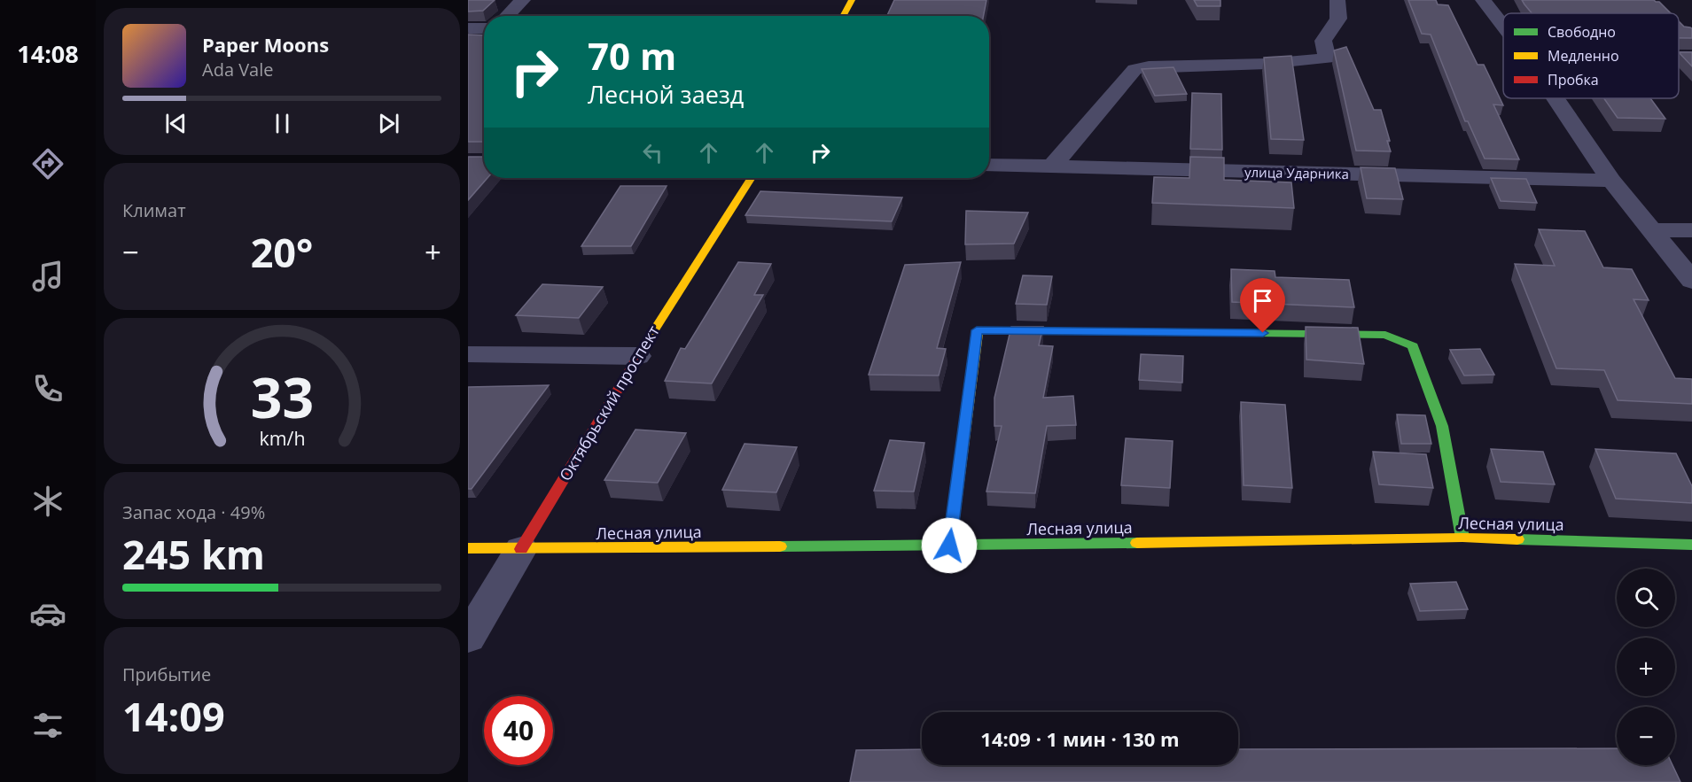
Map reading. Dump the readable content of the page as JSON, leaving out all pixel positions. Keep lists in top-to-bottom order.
{
  "streets": {
    "street": ["улица Ударника", "Октябрьский проспект", "Лесная улица"]
  },
  "crossings": [
    ["Октябрьский проспект", "Лесная улица"]
  ],
  "legend": ["Свободно", "Медленно", "Пробка"],
  "page": {
    "tabs": "14:08",
    "turn": ["70 m", "Лесной заезд"],
    "song": ["Paper Moons", "Ada Vale"],
    "tile": [
      "Климат",
      ["Запас хода · 49%", "245 km"],
      ["Прибытие", "14:09"]
    ],
    "heat": ["−", "20°", "+"],
    "map_buttons": ["+", "−"],
    "limit": "40",
    "trip": "14:09 · 1 мин · 130 m",
    "gauge": ["33", "km/h"]
  }
}
